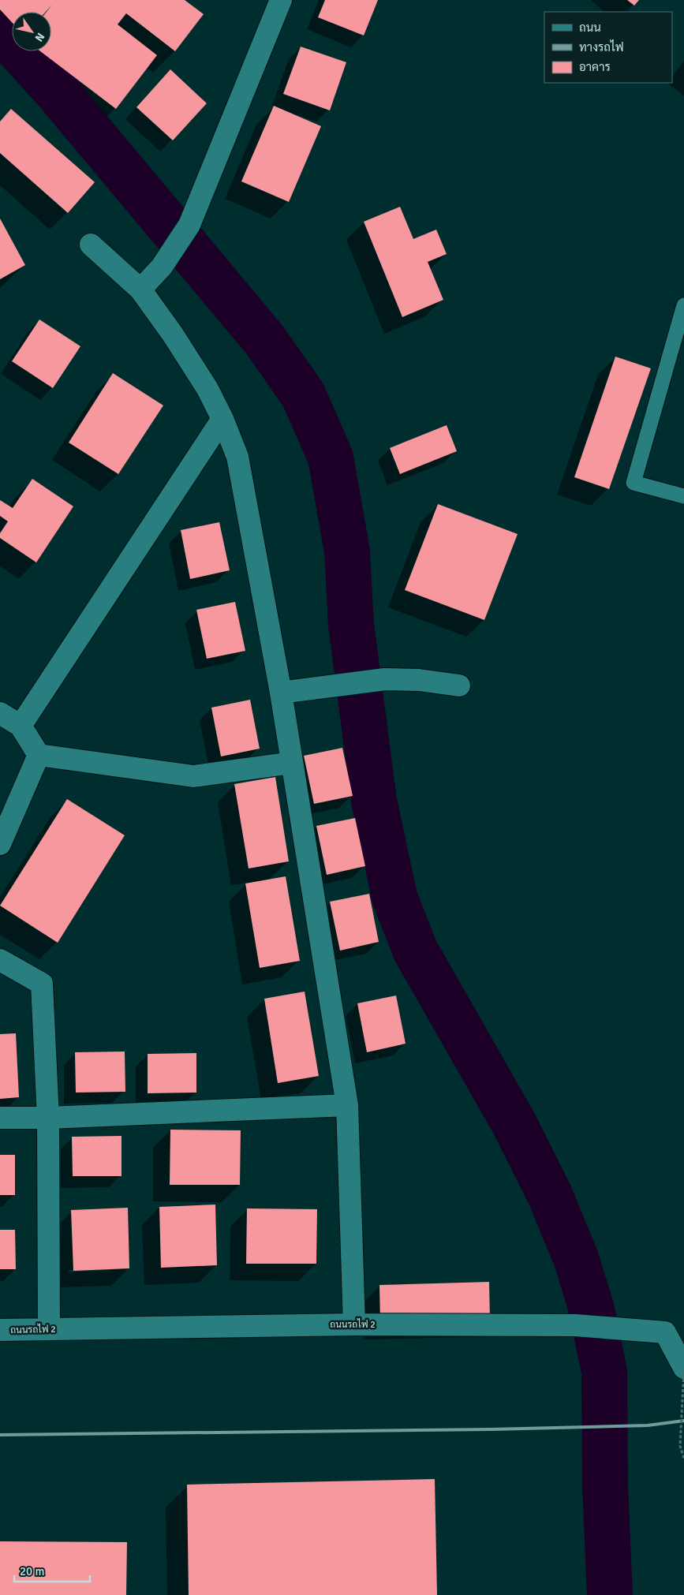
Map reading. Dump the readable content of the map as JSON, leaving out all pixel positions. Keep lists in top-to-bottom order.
{
  "streets": {
    "street": ["ถนนรถไฟ 2"]
  },
  "legend": ["ถนน", "ทางรถไฟ", "อาคาร"],
  "scale_bar": "20 m",
  "north": "bottom right"
}
